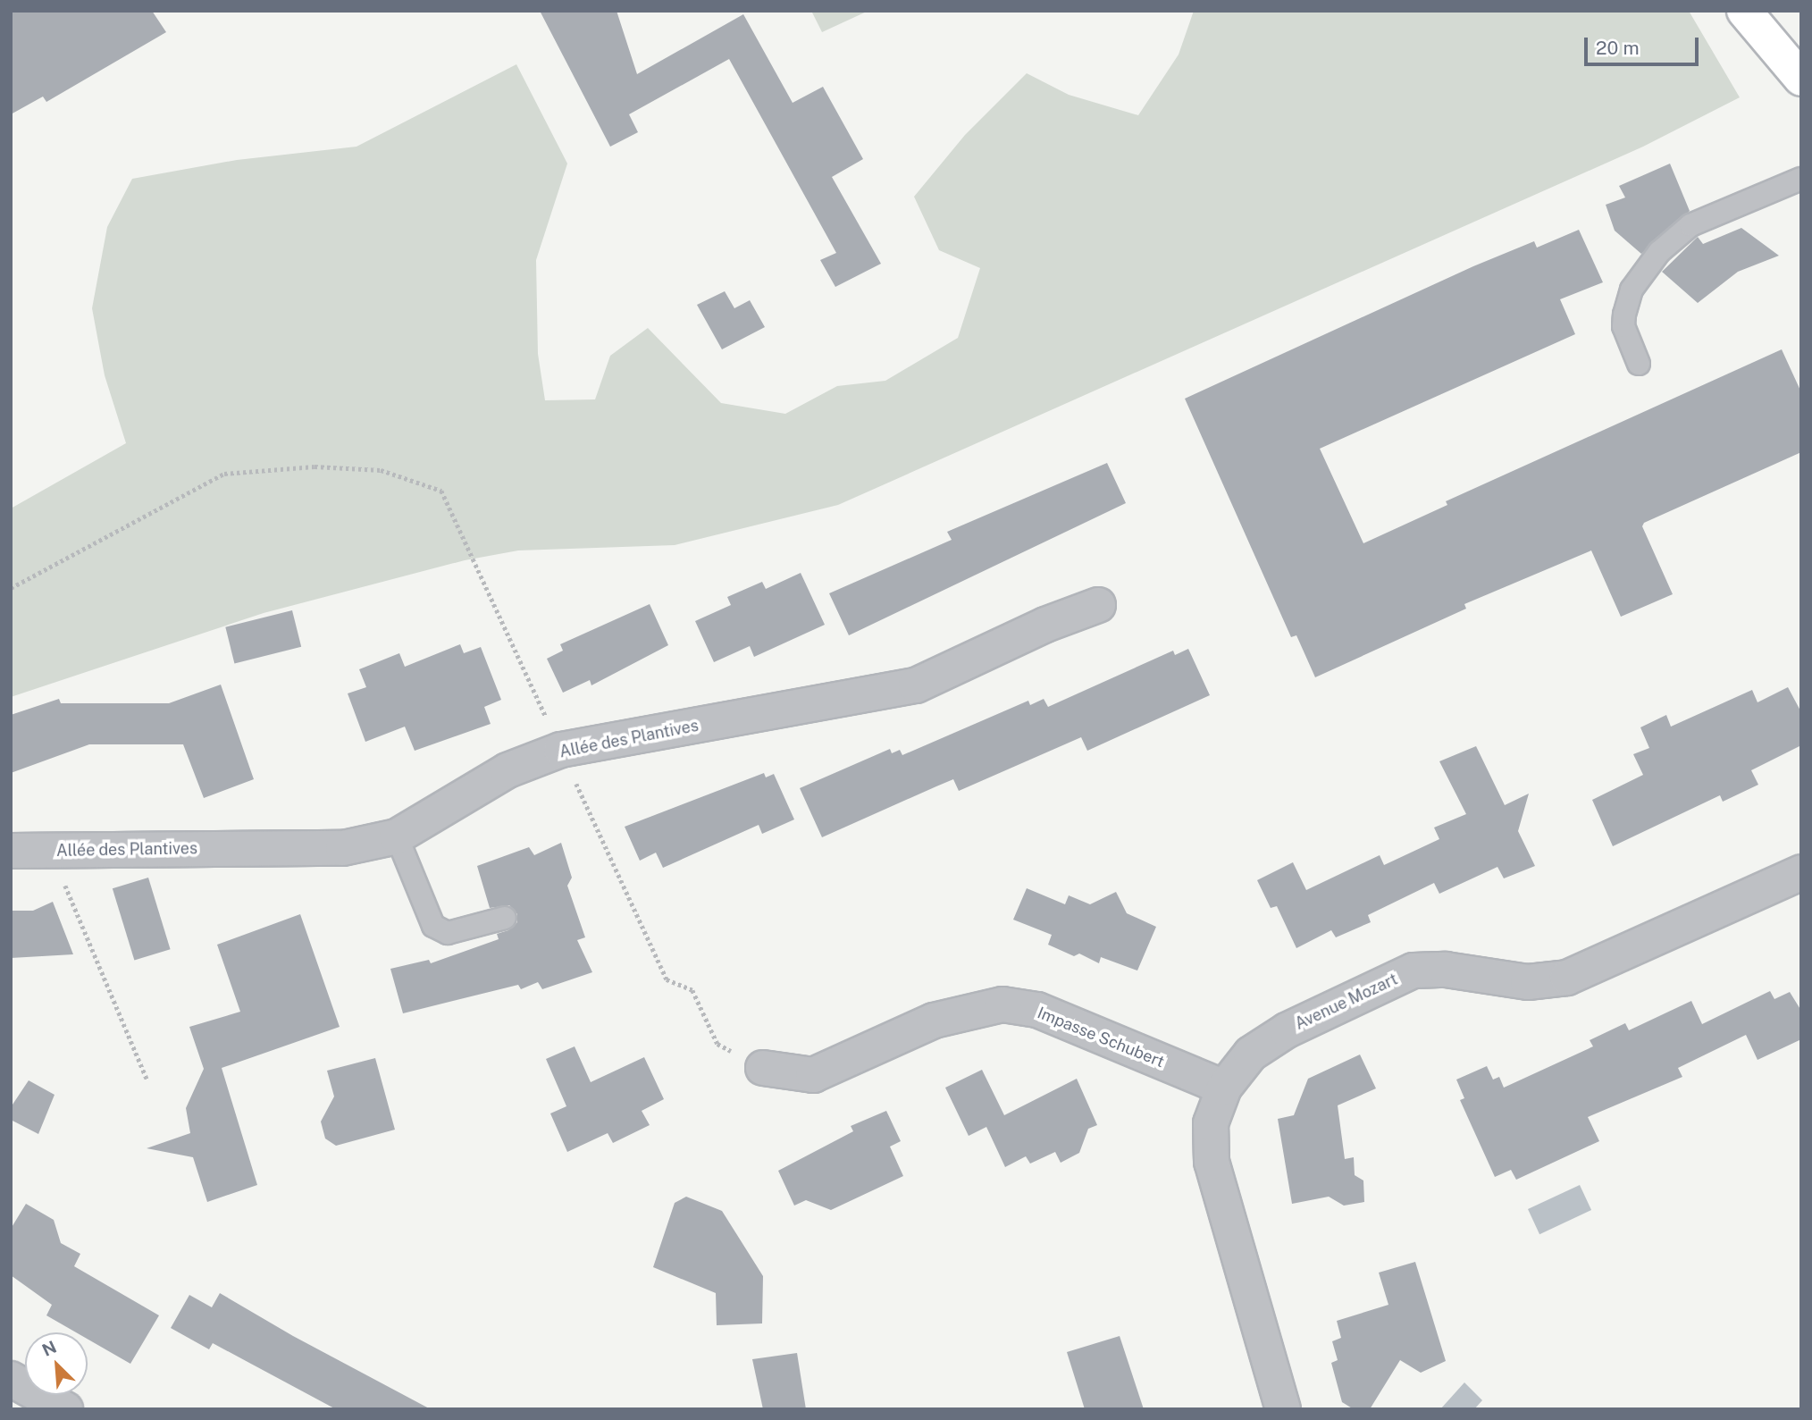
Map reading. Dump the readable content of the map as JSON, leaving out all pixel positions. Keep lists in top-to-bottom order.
{
  "streets": {
    "street": ["Allée des Plantives", "Avenue Mozart", "Impasse Schubert"]
  },
  "crossings": [
    ["Avenue Mozart", "Impasse Schubert"]
  ],
  "scale_bar": "20 m",
  "north": "top left"
}
